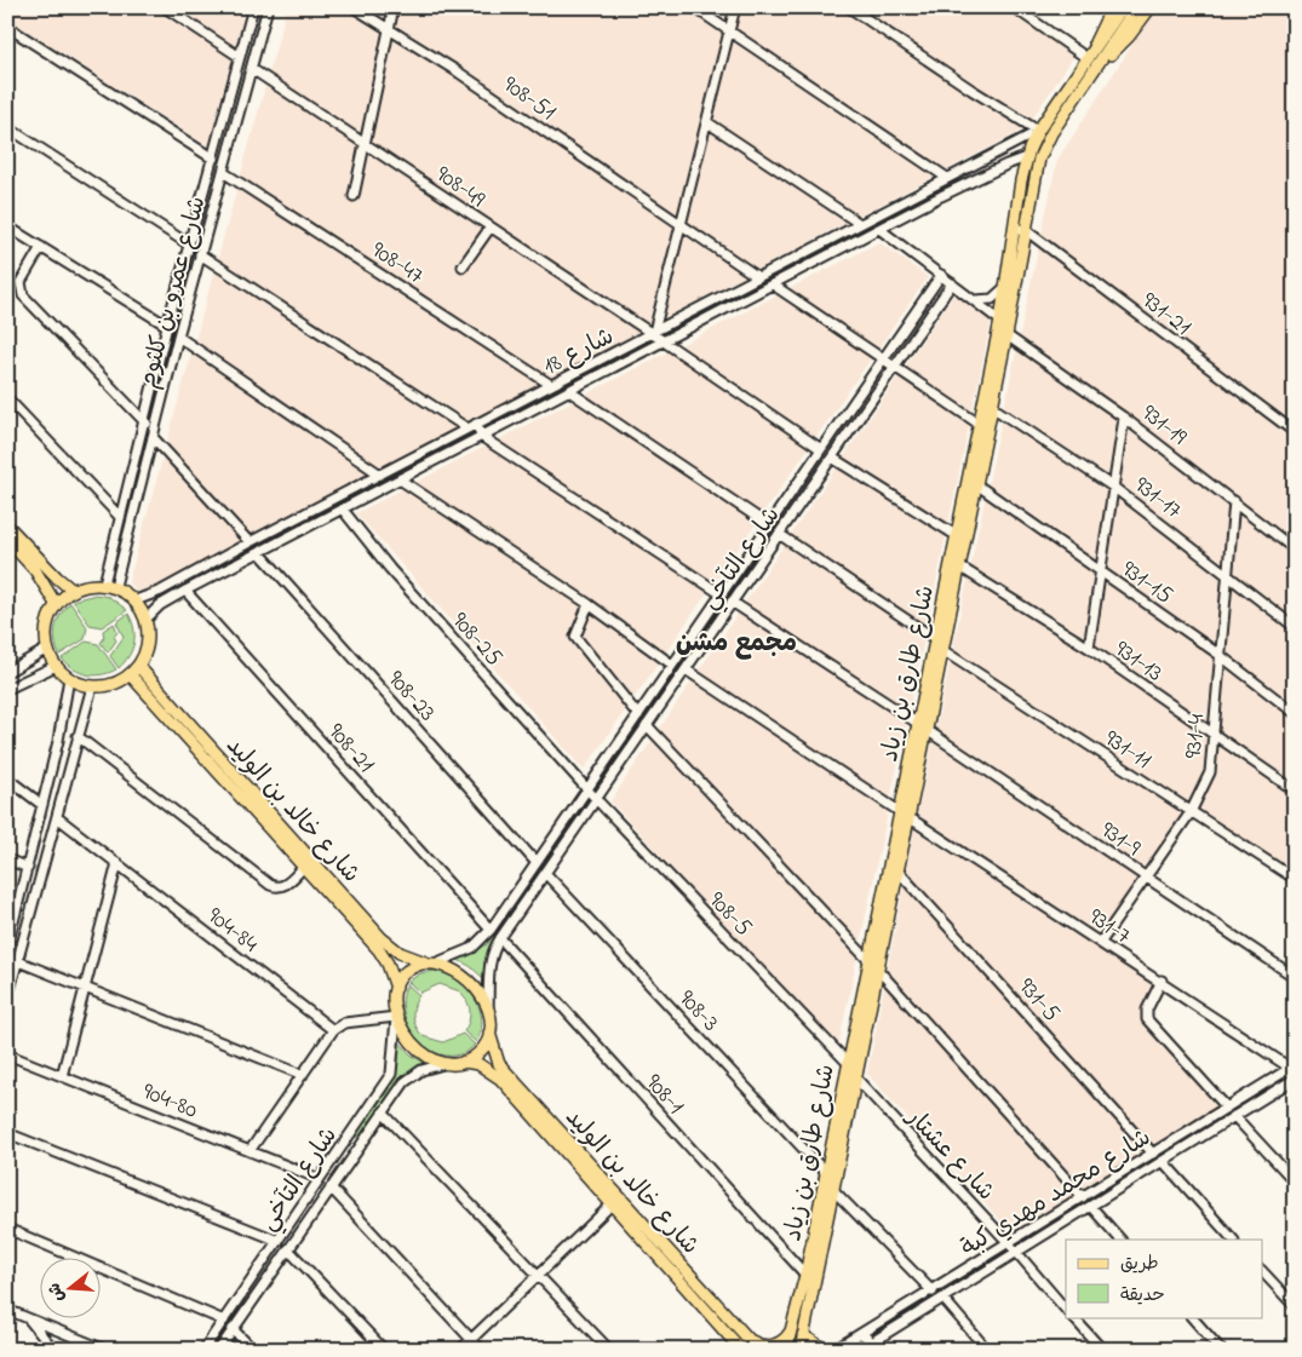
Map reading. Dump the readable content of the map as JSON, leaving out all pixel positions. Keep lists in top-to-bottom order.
{
  "streets": {
    "main road": ["شارع طارق بن زياد", "شارع خالد بن الوليد"],
    "street": [
      "908-51",
      "908-49",
      "908-47",
      "شارع عمرو بن كلثوم",
      "931-21",
      "شارع 18",
      "931-19",
      "931-17",
      "شارع التآخي",
      "931-15",
      "908-25",
      "931-13",
      "908-23",
      "931-4",
      "908-21",
      "931-11",
      "931-9",
      "908-5",
      "931-7",
      "904-84",
      "931-5",
      "908-3",
      "908-1",
      "904-80",
      "شارع عشتار",
      "شارع محمد مهدي كبة"
    ]
  },
  "crossings": [
    ["908-51", "شارع 18"],
    ["908-49", "شارع عمرو بن كلثوم"],
    ["908-49", "شارع 18"],
    ["908-49", "شارع التآخي"],
    ["908-47", "شارع عمرو بن كلثوم"],
    ["908-47", "شارع 18"],
    ["شارع عمرو بن كلثوم", "شارع 18"],
    ["شارع عمرو بن كلثوم", "شارع خالد بن الوليد"],
    ["931-21", "شارع طارق بن زياد"],
    ["شارع 18", "908-25"],
    ["شارع 18", "شارع طارق بن زياد"],
    ["شارع 18", "908-23"],
    ["شارع 18", "908-21"],
    ["شارع 18", "شارع خالد بن الوليد"],
    ["931-19", "شارع طارق بن زياد"],
    ["931-19", "931-4"],
    ["931-17", "شارع طارق بن زياد"],
    ["931-17", "931-4"],
    ["شارع التآخي", "908-25"],
    ["شارع التآخي", "908-23"],
    ["شارع التآخي", "908-21"],
    ["شارع التآخي", "شارع خالد بن الوليد"],
    ["شارع التآخي", "931-9"],
    ["شارع التآخي", "908-5"],
    ["شارع التآخي", "931-7"],
    ["شارع التآخي", "908-3"],
    ["شارع التآخي", "908-1"],
    ["شارع التآخي", "904-80"],
    ["931-15", "شارع طارق بن زياد"],
    ["931-15", "931-4"],
    ["908-25", "908-5"],
    ["931-13", "شارع طارق بن زياد"],
    ["931-13", "931-4"],
    ["شارع طارق بن زياد", "931-11"],
    ["شارع طارق بن زياد", "931-9"],
    ["شارع طارق بن زياد", "908-5"],
    ["شارع طارق بن زياد", "931-7"],
    ["شارع طارق بن زياد", "931-5"],
    ["شارع طارق بن زياد", "908-3"],
    ["شارع طارق بن زياد", "908-1"],
    ["شارع طارق بن زياد", "شارع عشتار"],
    ["931-4", "931-11"],
    ["931-4", "931-9"],
    ["931-4", "931-7"],
    ["931-7", "شارع محمد مهدي كبة"],
    ["931-5", "شارع محمد مهدي كبة"],
    ["شارع عشتار", "شارع محمد مهدي كبة"]
  ],
  "districts": ["مجمع مشن"],
  "legend": ["طريق", "حديقة"],
  "north": "left"
}
